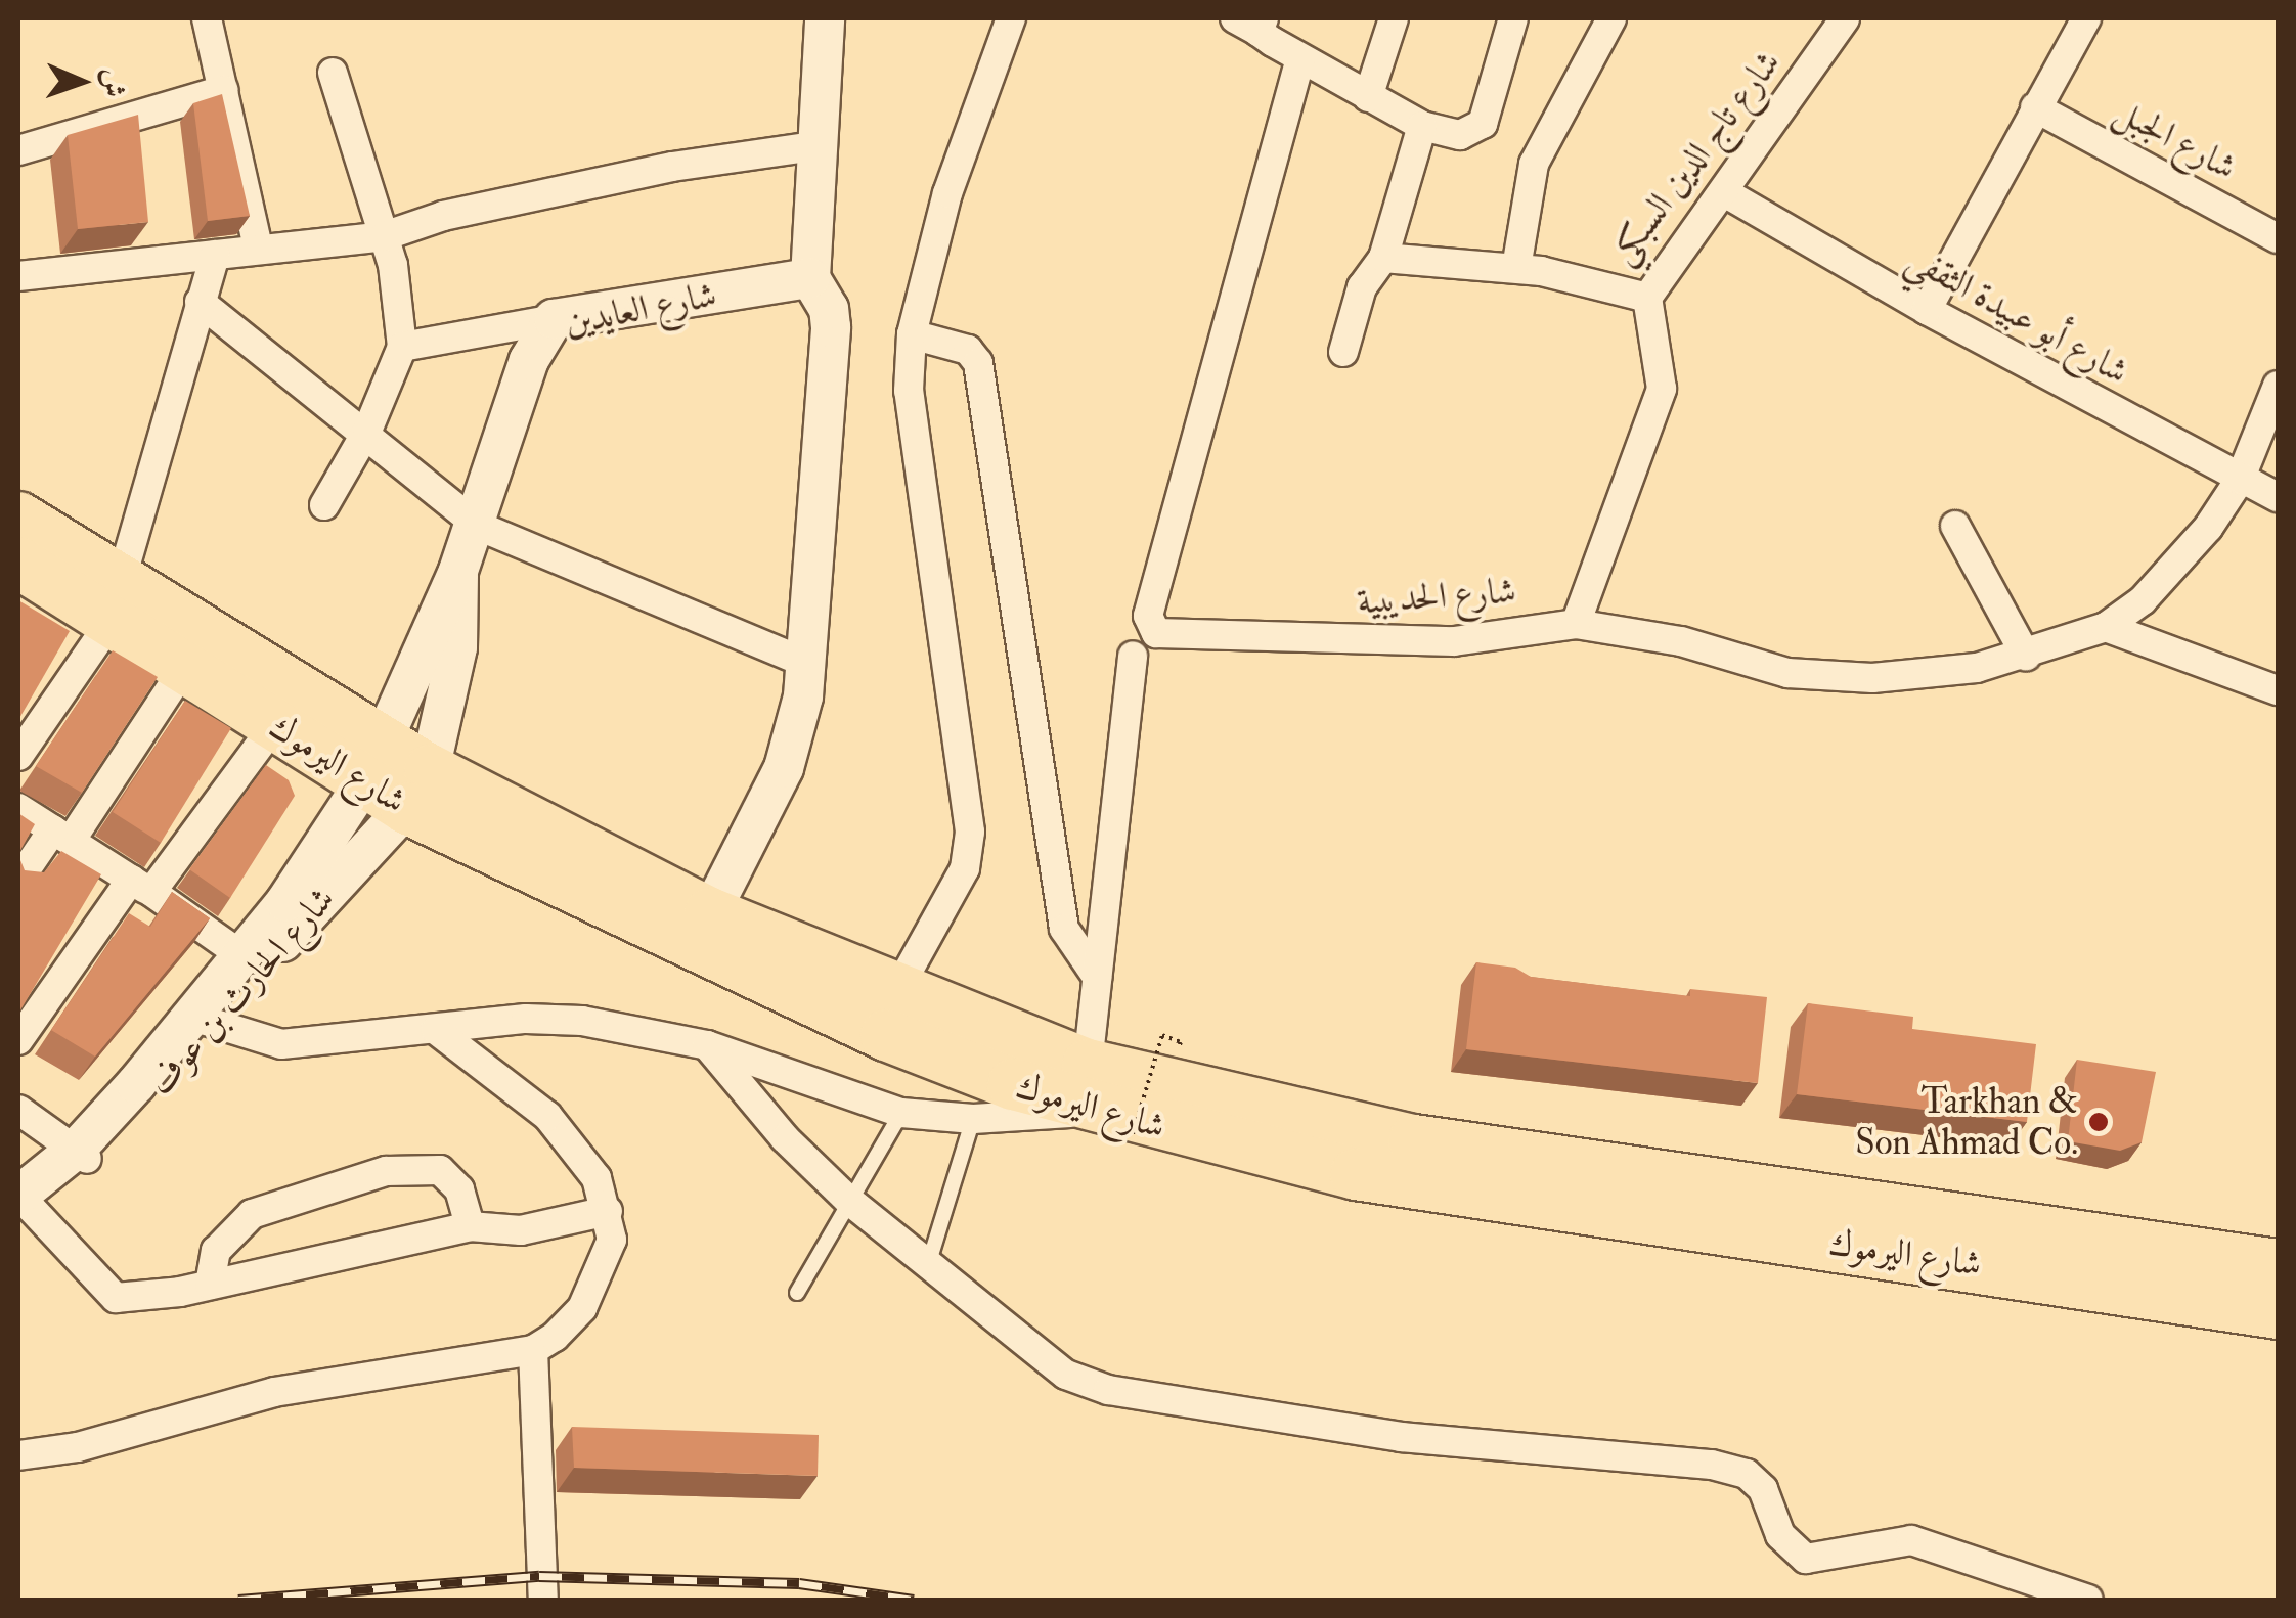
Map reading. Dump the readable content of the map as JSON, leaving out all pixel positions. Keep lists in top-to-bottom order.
{
  "streets": {
    "highway": ["شارع اليرموك"],
    "street": [
      "شارع الجبل",
      "شارع تاج الدين السبكي",
      "شارع العايدين",
      "شارع أبو عبيدة الثقفي",
      "شارع الحديبية",
      "شارع الحارث بن عوف"
    ]
  },
  "crossings": [
    ["شارع تاج الدين السبكي", "شارع أبو عبيدة الثقفي"],
    ["شارع العايدين", "شارع اليرموك"],
    ["شارع العايدين", "شارع الحارث بن عوف"],
    ["شارع أبو عبيدة الثقفي", "شارع الحديبية"],
    ["شارع اليرموك", "شارع الحارث بن عوف"]
  ],
  "places": ["Tarkhan & Son Ahmad Co."],
  "north": "right"
}
